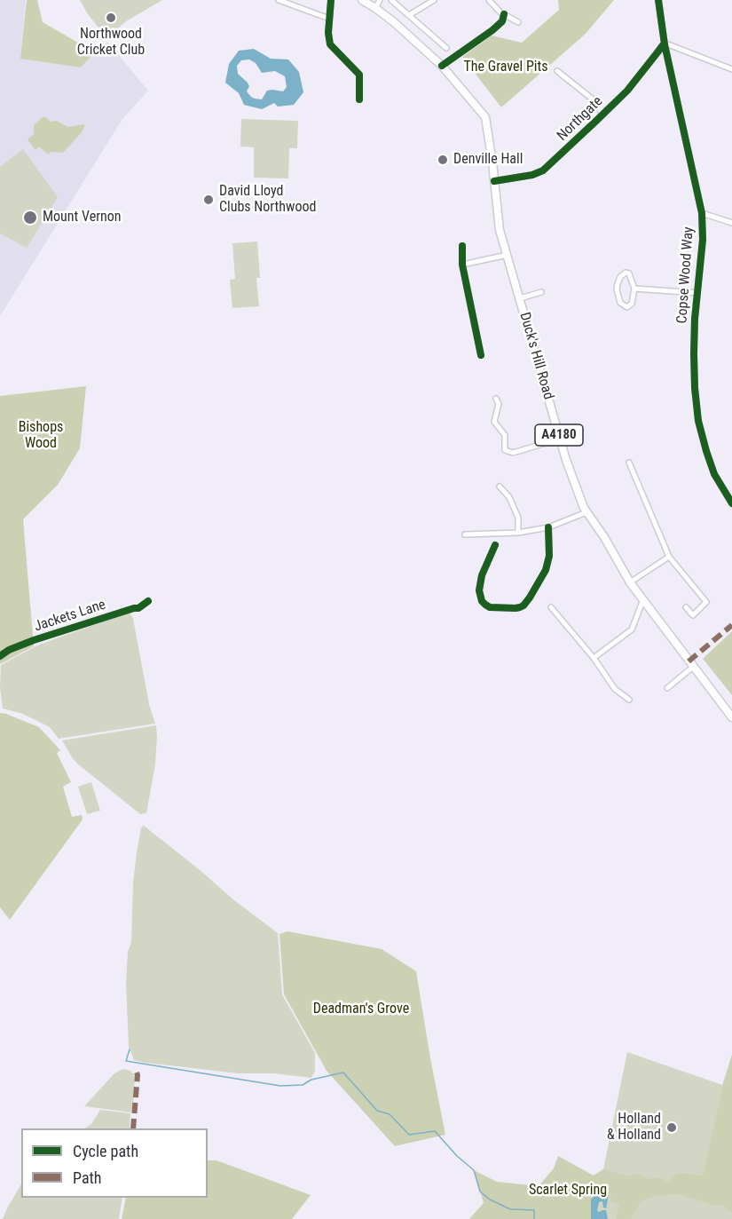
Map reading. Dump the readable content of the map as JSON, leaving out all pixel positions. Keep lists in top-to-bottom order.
{
  "streets": {
    "main road": ["Duck's Hill Road", "A4180"],
    "street": ["Northgate", "Copse Wood Way", "Jackets Lane"]
  },
  "crossings": [
    ["Northgate", "Copse Wood Way"],
    ["Northgate", "Duck's Hill Road"]
  ],
  "parks": [
    "The Gravel Pits",
    "Bishops Wood",
    "Deadman's Grove",
    "Scarlet Spring"
  ],
  "places": [
    "Northwood Cricket Club",
    "Denville Hall",
    "David Lloyd Clubs Northwood",
    "Mount Vernon",
    "Holland & Holland"
  ],
  "legend": ["Cycle path", "Path"]
}
